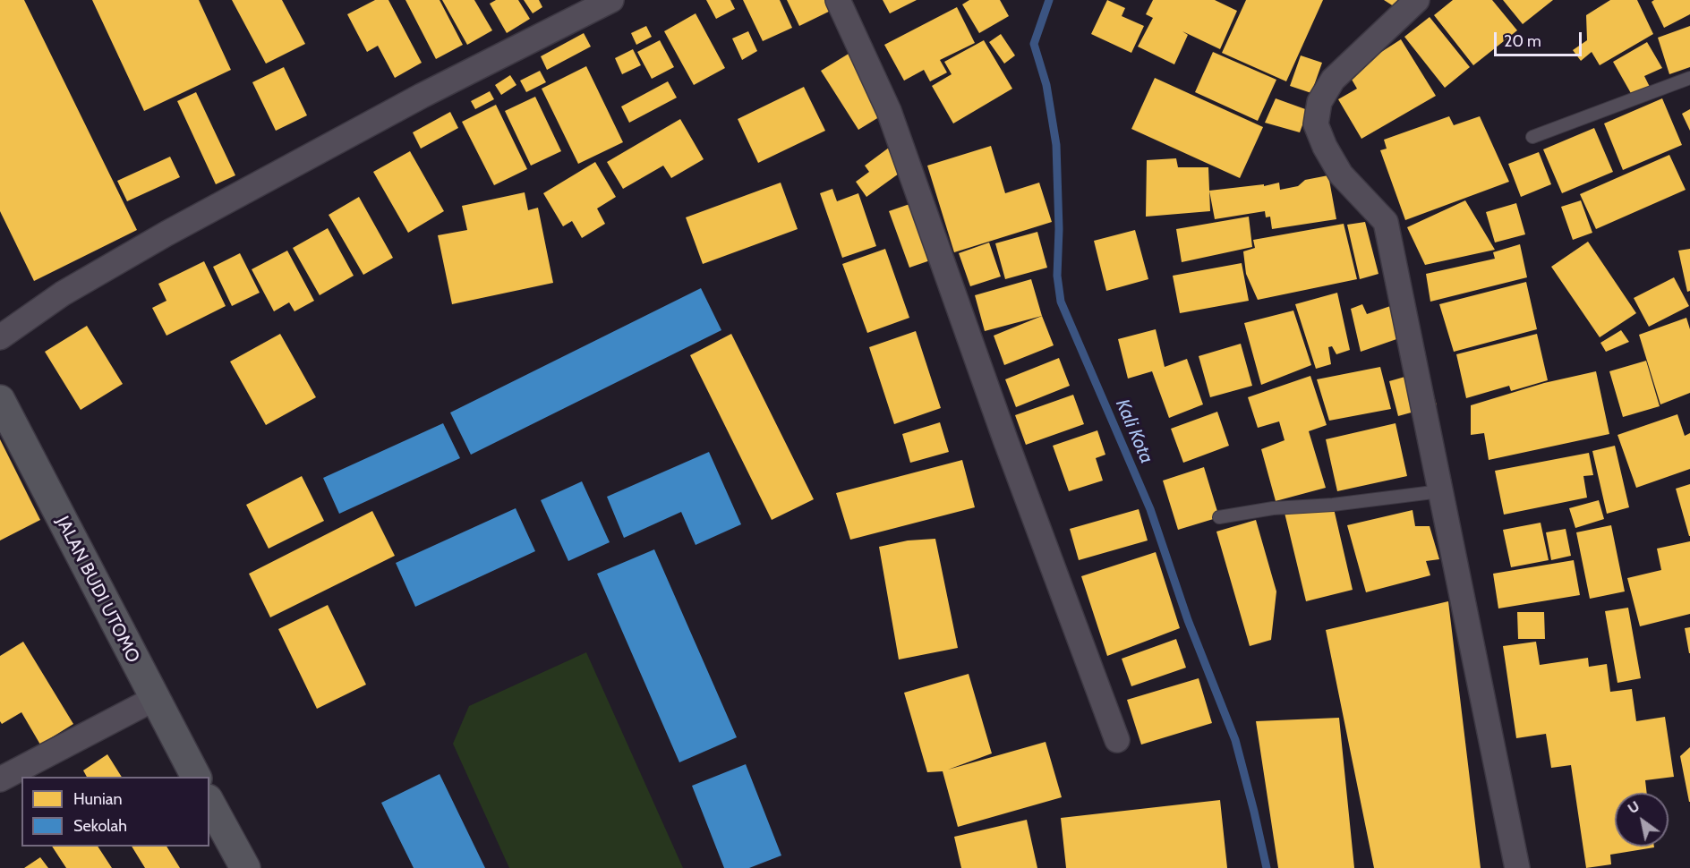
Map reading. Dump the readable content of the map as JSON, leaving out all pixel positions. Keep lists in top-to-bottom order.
{
  "streets": {
    "street": ["JALAN BUDI UTOMO"]
  },
  "water": ["Kali Kota"],
  "legend": ["Hunian", "Sekolah"],
  "scale_bar": "20 m",
  "north": "top left"
}
